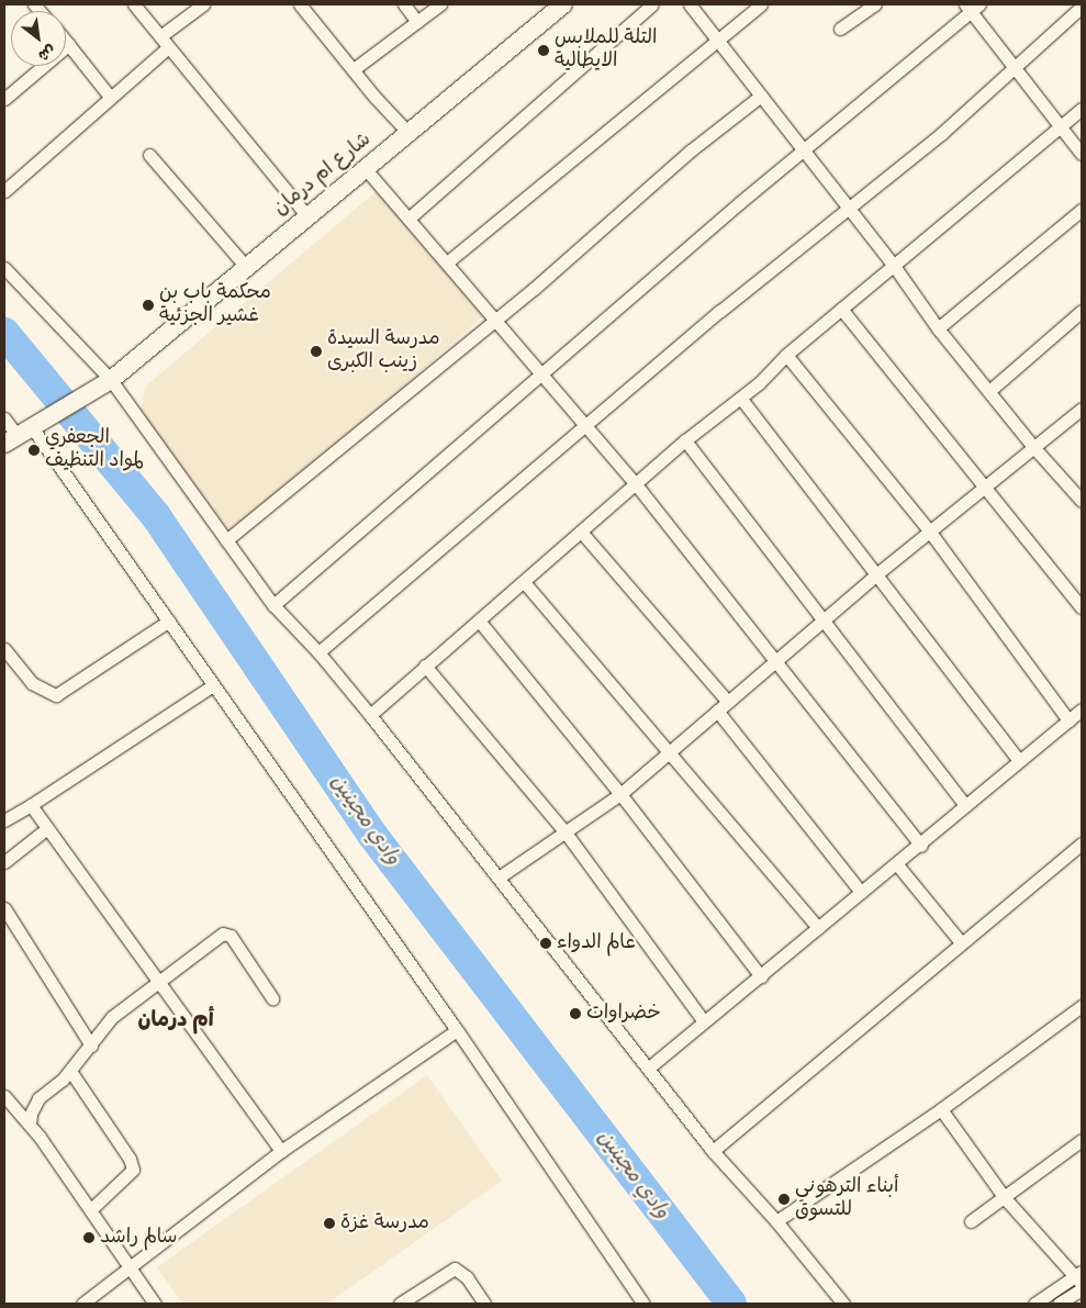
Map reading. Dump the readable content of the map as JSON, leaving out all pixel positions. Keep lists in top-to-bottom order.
{
  "streets": {
    "street": ["شارع ام درمان"]
  },
  "districts": ["أم درمان"],
  "water": ["وادي مجينين"],
  "places": [
    "التلة للملابس الايطالية",
    "محكمة باب بن غشير الجزئية",
    "مدرسة السيدة زينب الكبرى",
    "الجعفري لمواد التنظيف",
    "عالم الدواء",
    "خضراوات",
    "أبناء الترهوني للتسوق",
    "مدرسة غزة",
    "سالم راشد"
  ],
  "north": "bottom right"
}
